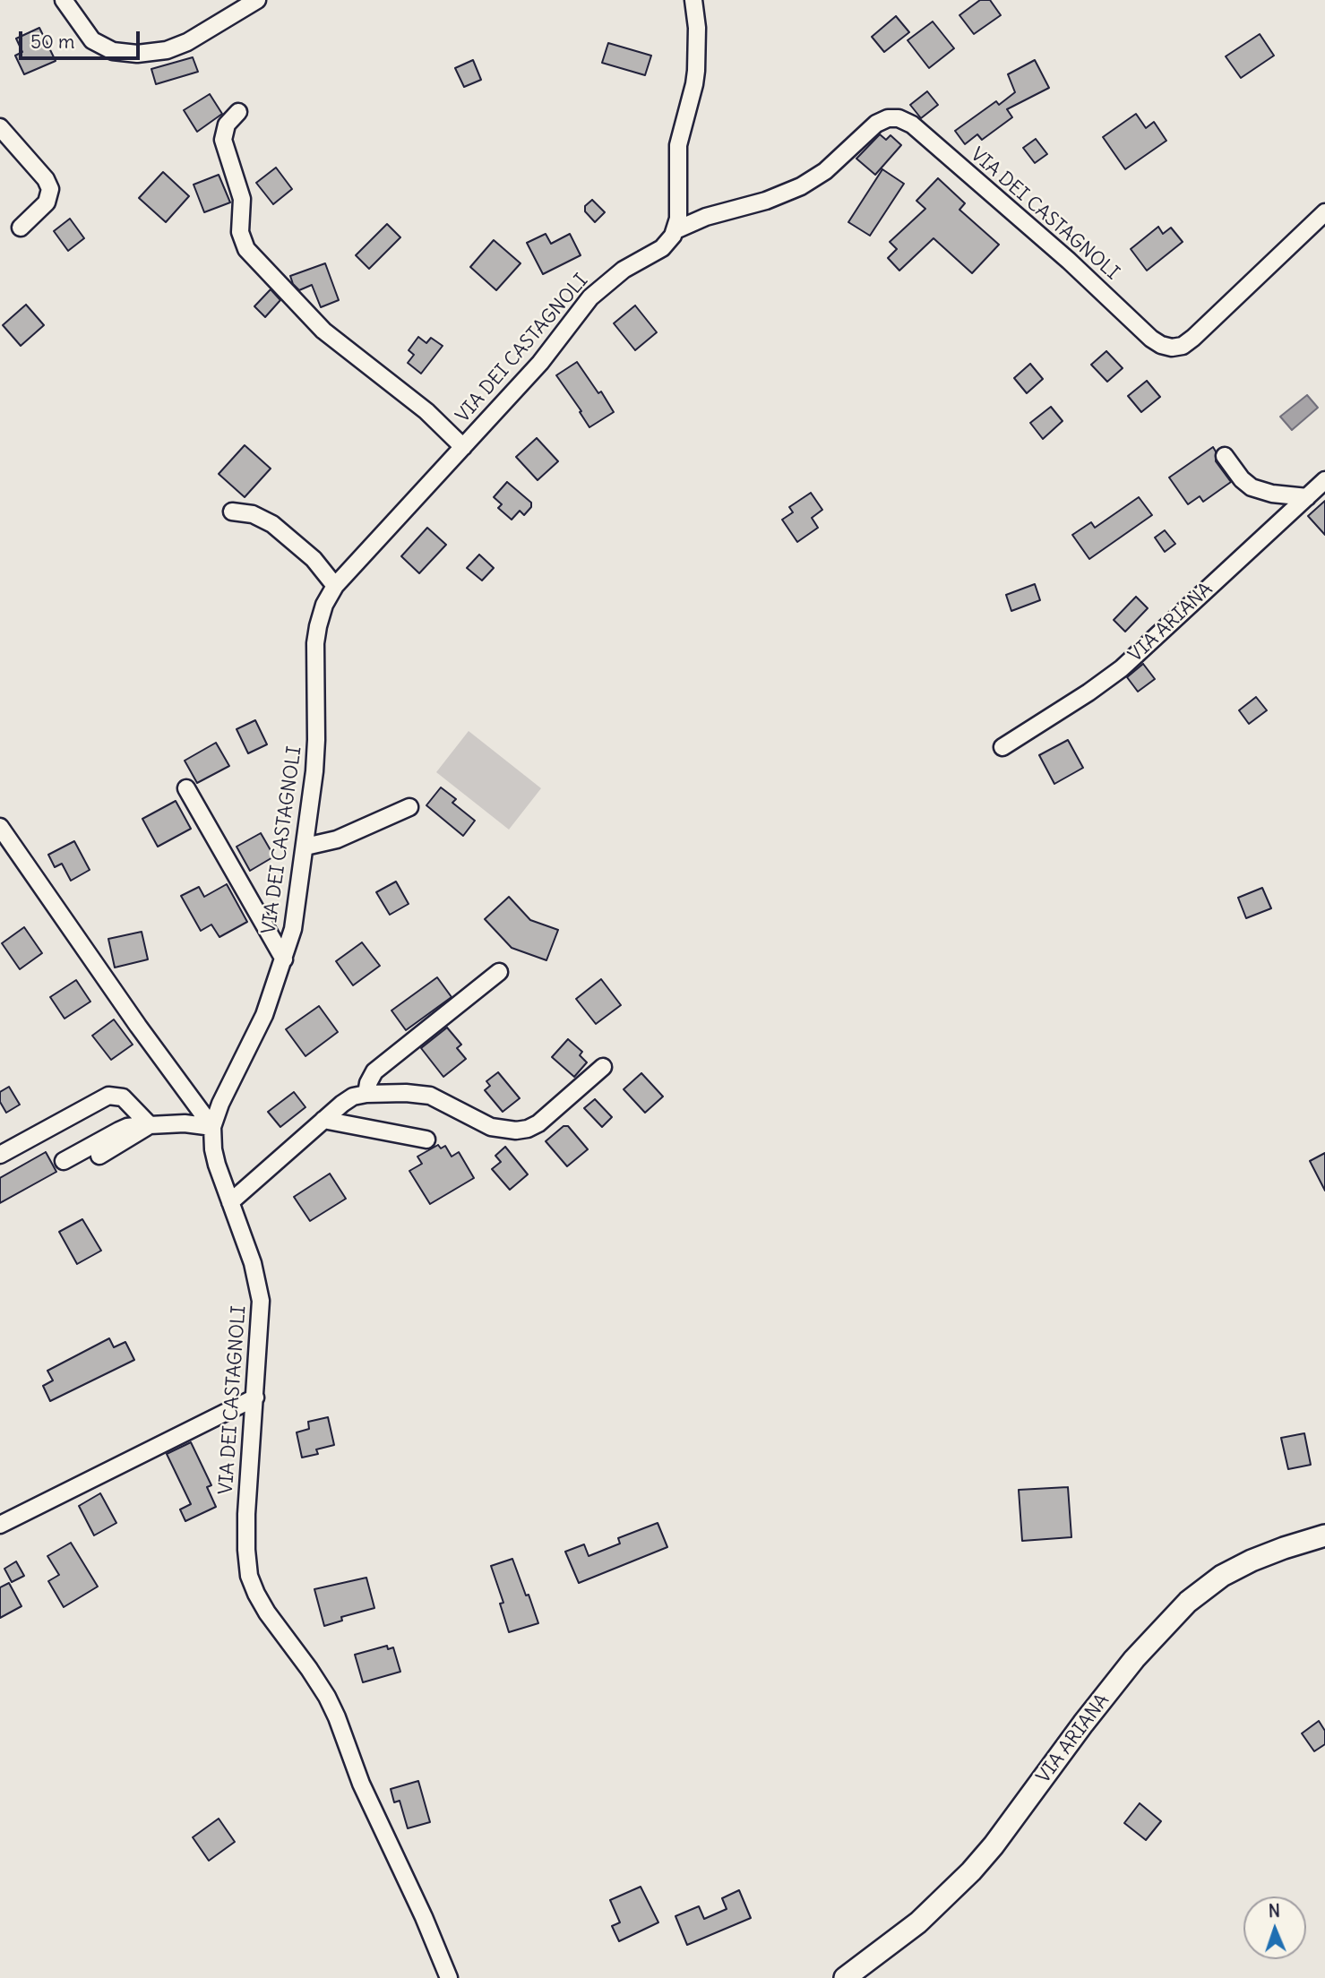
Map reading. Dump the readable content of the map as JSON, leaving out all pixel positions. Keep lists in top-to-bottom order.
{
  "streets": {
    "main road": ["VIA ARIANA"],
    "street": ["VIA DEI CASTAGNOLI"]
  },
  "scale_bar": "50 m",
  "north": "top"
}
